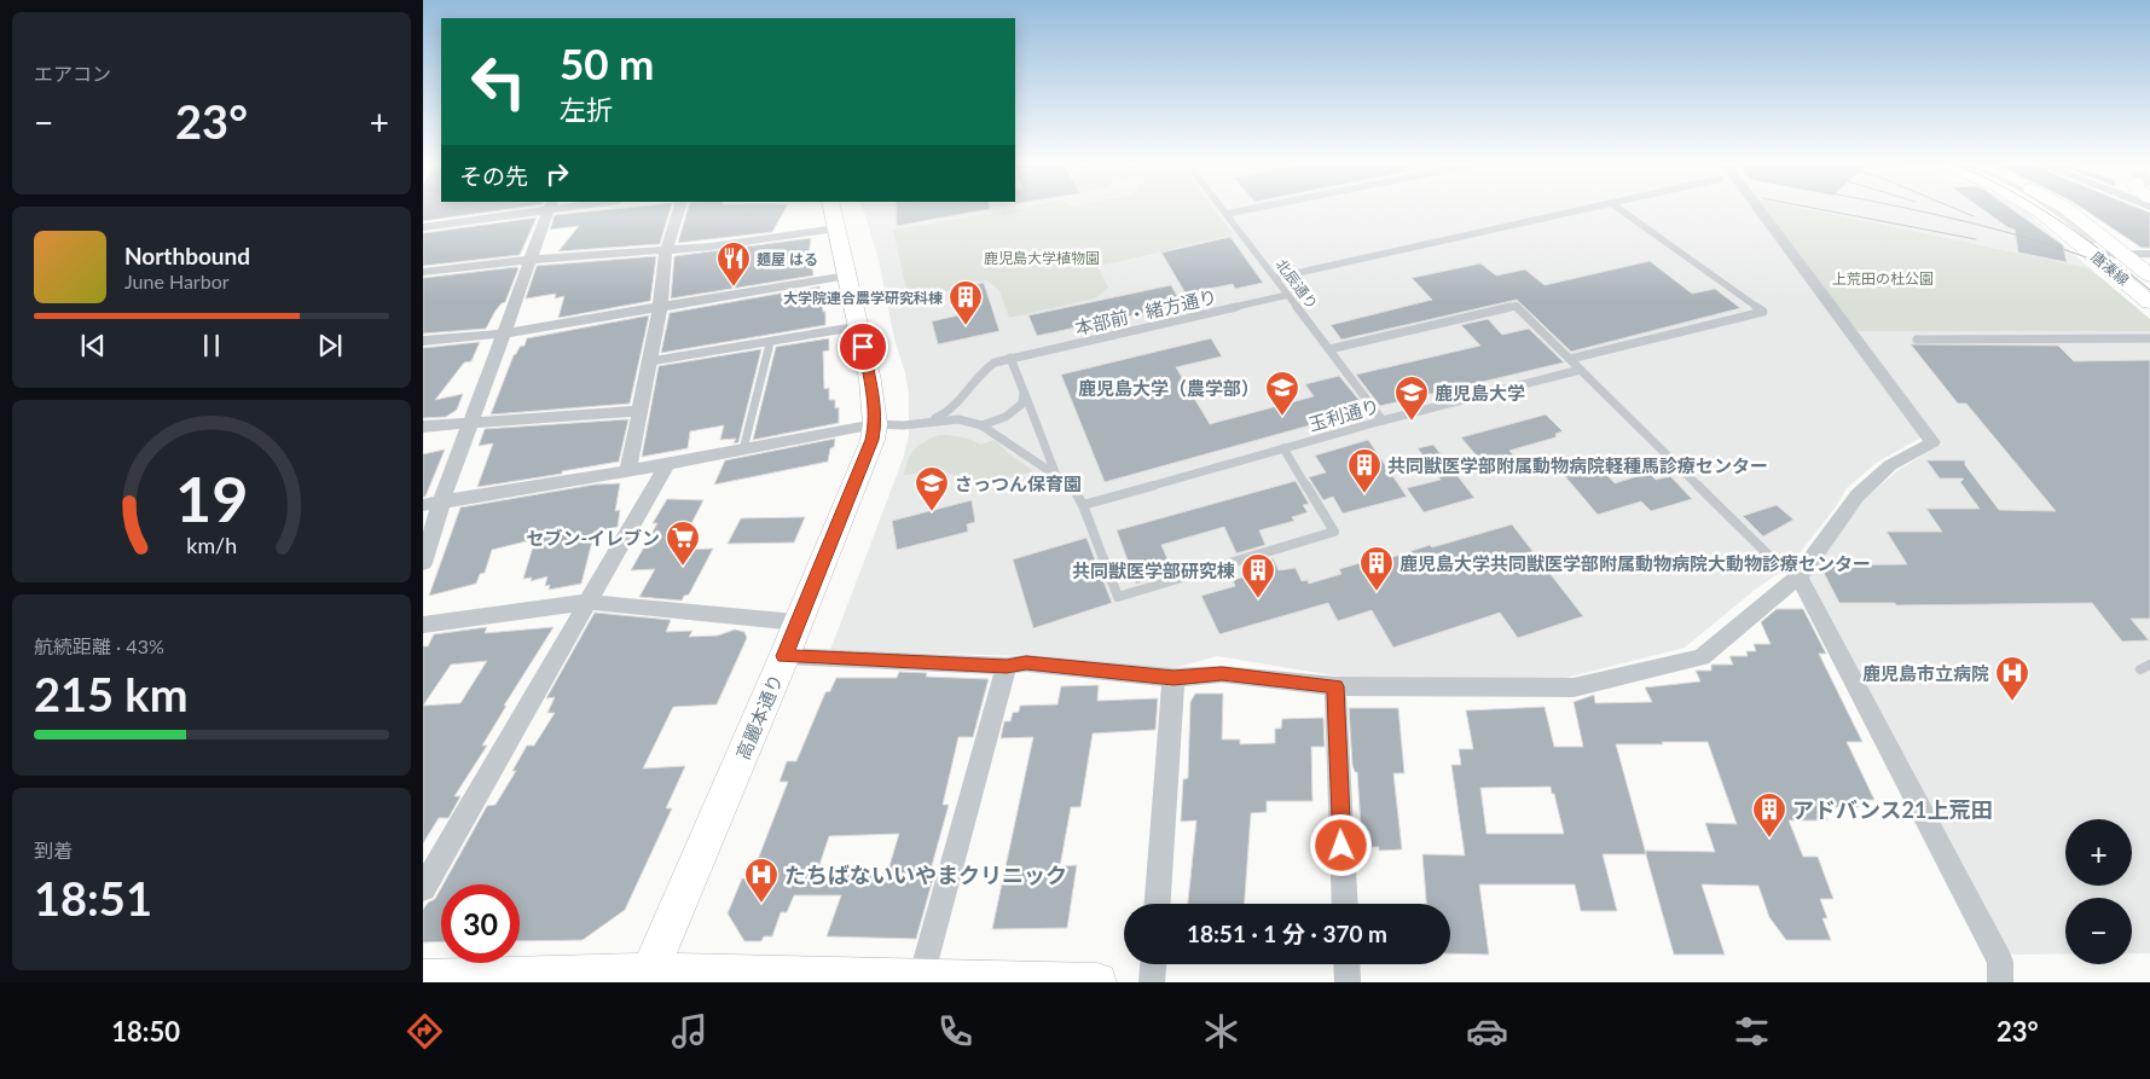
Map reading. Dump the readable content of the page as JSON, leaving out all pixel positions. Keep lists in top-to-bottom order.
{
  "streets": {
    "street": ["唐湊線", "高麗本通り"],
    "lane": ["北辰通り", "本部前・緒方通り", "玉利通り"]
  },
  "crossings": [
    ["北辰通り", "本部前・緒方通り"],
    ["北辰通り", "玉利通り"]
  ],
  "parks": ["鹿児島大学植物園", "上荒田の杜公園"],
  "places": {
    "restaurant": ["麺屋 はる"],
    "building": [
      "大学院連合農学研究科棟",
      "共同獣医学部附属動物病院軽種馬診療センター",
      "鹿児島大学共同獣医学部附属動物病院大動物診療センター",
      "共同獣医学部研究棟",
      "アドバンス21上荒田"
    ],
    "school or university": ["鹿児島大学（農学部）", "鹿児島大学", "さっつん保育園"],
    "supermarket": ["セブン-イレブン"],
    "hospital": ["鹿児島市立病院", "たちばないいやまクリニック"]
  },
  "page": {
    "tile": [
      "エアコン",
      ["航続距離 · 43%", "215 km"],
      ["到着", "18:51"]
    ],
    "turn": ["50 m", "左折"],
    "heat": ["−", "23°", "+"],
    "then": "その先",
    "song": ["Northbound", "June Harbor"],
    "map_buttons": ["+", "−"],
    "limit": "30",
    "trip": "18:51 · 1 分 · 370 m",
    "tabs": ["18:50", "23°"],
    "gauge": ["19", "km/h"]
  }
}
